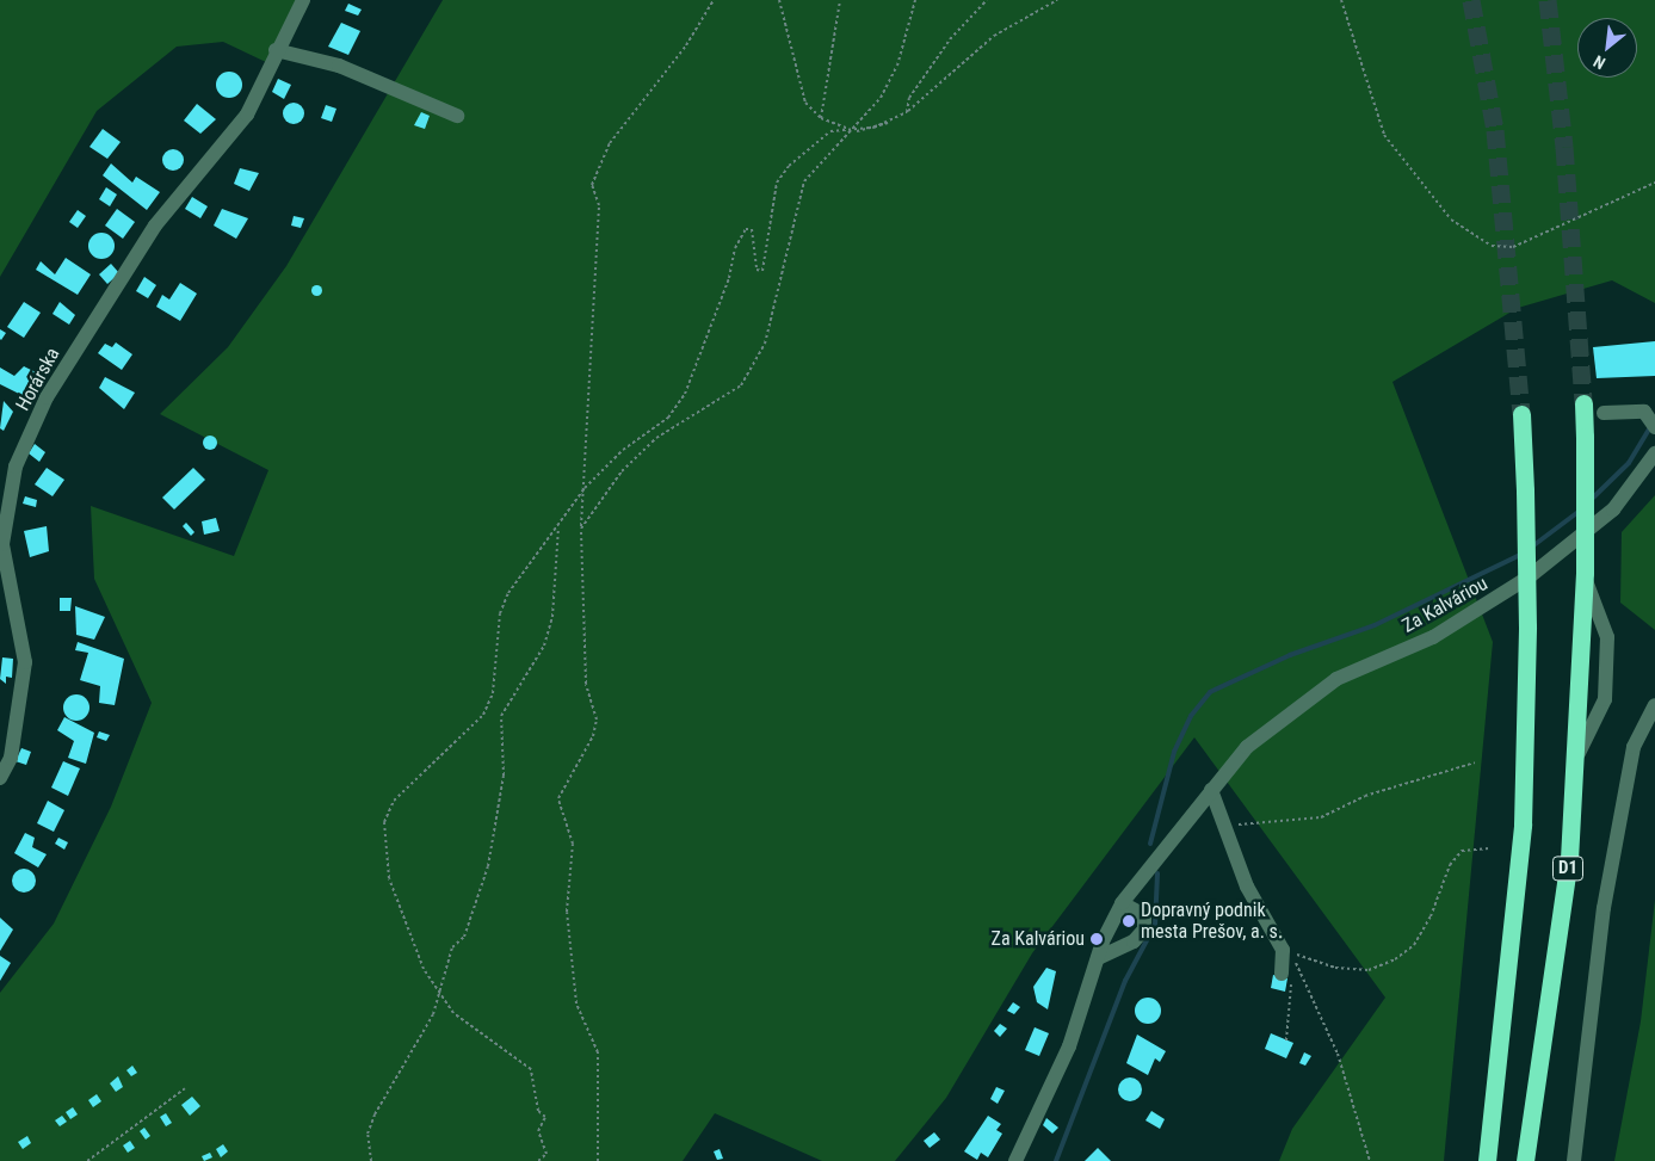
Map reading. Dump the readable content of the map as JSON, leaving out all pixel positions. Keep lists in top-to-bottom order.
{
  "streets": {
    "highway": ["D1"],
    "street": ["Horárska", "Za Kalváriou"]
  },
  "places": ["Dopravný podnik mesta Prešov, a. s.", "Za Kalváriou"],
  "north": "bottom left"
}
